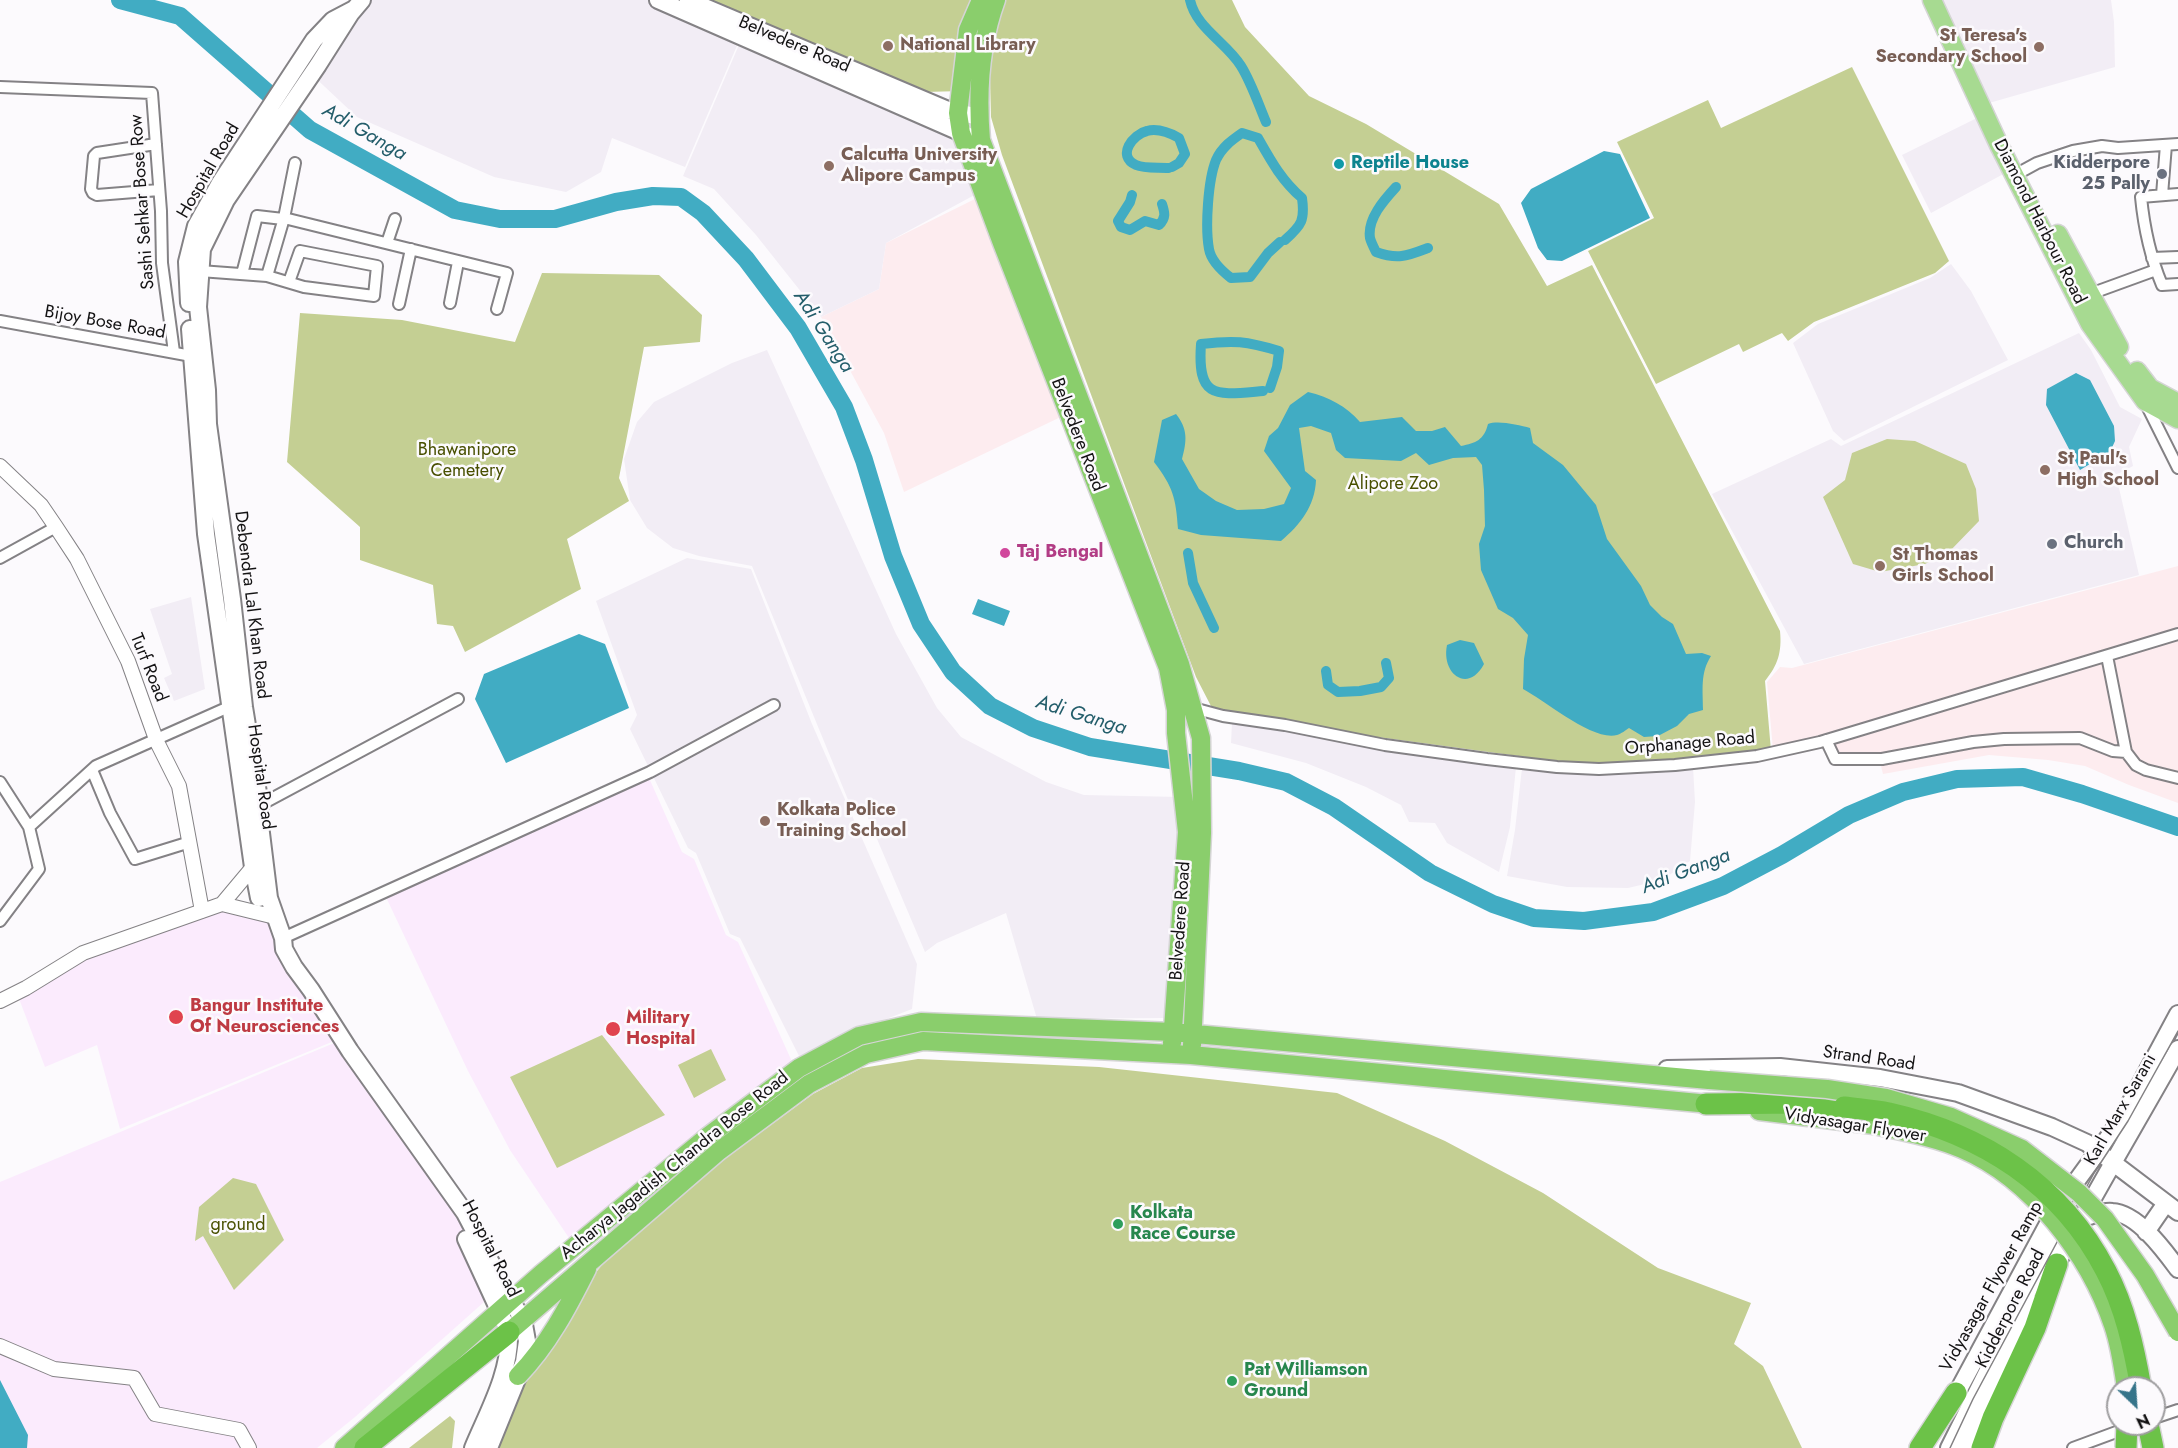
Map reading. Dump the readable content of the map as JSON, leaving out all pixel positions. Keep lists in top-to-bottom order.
{
  "streets": {
    "highway": ["Belvedere Road", "Vidyasagar Flyover", "Acharya Jagadish Chandra Bose Road"],
    "main road": [
      "Hospital Road",
      "Diamond Harbour Road",
      "Debendra Lal Khan Road",
      "Strand Road",
      "Karl Marx Sarani",
      "Vidyasagar Flyover Ramp",
      "Kidderpore Road"
    ],
    "street": [
      "Sashi Sehkar Bose Row",
      "Bijoy Bose Road",
      "Turf Road",
      "Orphanage Road"
    ]
  },
  "crossings": [
    ["Belvedere Road", "Orphanage Road"],
    ["Belvedere Road", "Vidyasagar Flyover"],
    ["Belvedere Road", "Acharya Jagadish Chandra Bose Road"],
    ["Hospital Road", "Bijoy Bose Road"],
    ["Hospital Road", "Debendra Lal Khan Road"],
    ["Hospital Road", "Acharya Jagadish Chandra Bose Road"],
    ["Sashi Sehkar Bose Row", "Bijoy Bose Road"],
    ["Bijoy Bose Road", "Debendra Lal Khan Road"],
    ["Debendra Lal Khan Road", "Acharya Jagadish Chandra Bose Road"],
    ["Strand Road", "Karl Marx Sarani"],
    ["Strand Road", "Vidyasagar Flyover"],
    ["Strand Road", "Vidyasagar Flyover Ramp"],
    ["Strand Road", "Kidderpore Road"],
    ["Karl Marx Sarani", "Kidderpore Road"],
    ["Vidyasagar Flyover", "Acharya Jagadish Chandra Bose Road"],
    ["Vidyasagar Flyover Ramp", "Kidderpore Road"]
  ],
  "water": ["Adi Ganga"],
  "parks": ["Bhawanipore Cemetery", "Alipore Zoo", "ground"],
  "places": [
    "National Library",
    "St Teresa's Secondary School",
    "Reptile House",
    "Calcutta University Alipore Campus",
    "Kidderpore 25 Pally",
    "St Paul's High School",
    "Church",
    "Taj Bengal",
    "St Thomas Girls School",
    "Kolkata Police Training School",
    "Bangur Institute Of Neurosciences",
    "Military Hospital",
    "Kolkata Race Course",
    "Pat Williamson Ground"
  ],
  "north": "bottom right"
}
